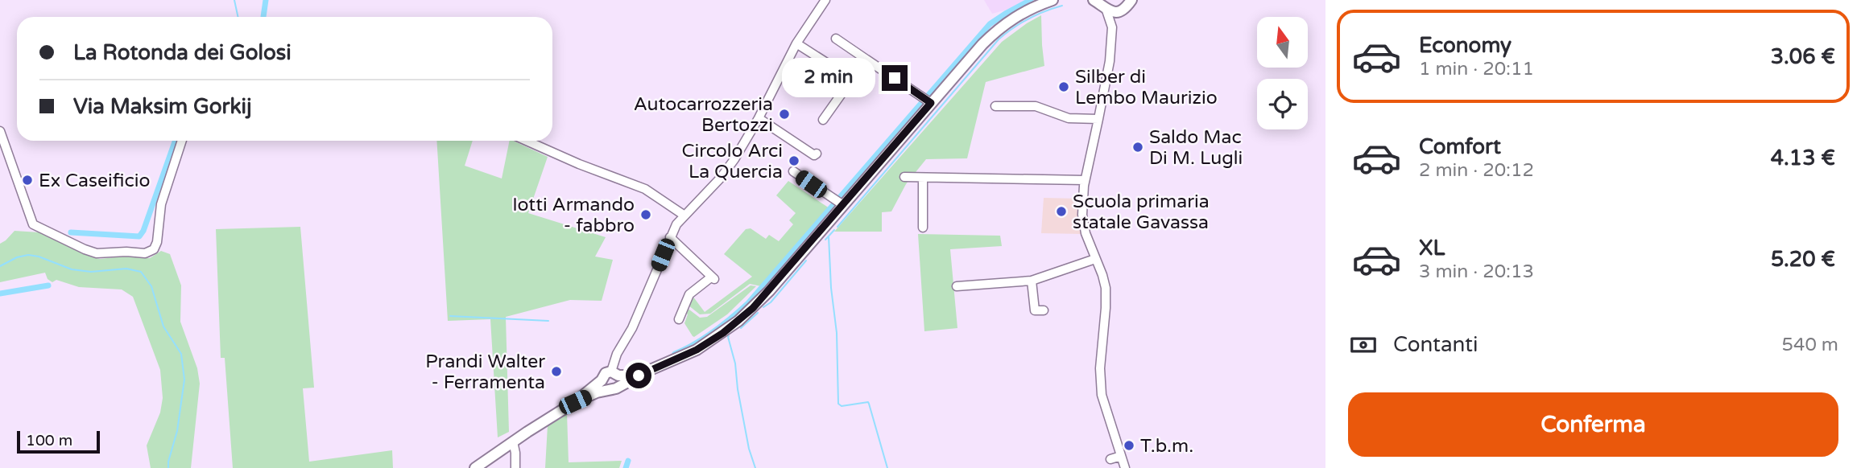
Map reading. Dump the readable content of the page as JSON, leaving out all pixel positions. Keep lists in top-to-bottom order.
{
  "places": [
    "Silber di Lembo Maurizio",
    "Autocarrozzeria Bertozzi",
    "Saldo Mac Di M. Lugli",
    "Circolo Arci La Quercia",
    "Ex Caseificio",
    "Scuola primaria statale Gavassa",
    "Iotti Armando - fabbro",
    "Prandi Walter - Ferramenta",
    "T.b.m."
  ],
  "scale_bar": "100 m",
  "north": "top",
  "page": {
    "list": [
      {
        "name": "Economy",
        "note": "1 min · 20:11",
        "value": "3.06 €"
      },
      {
        "name": "Comfort",
        "note": "2 min · 20:12",
        "value": "4.13 €"
      },
      {
        "name": "XL",
        "note": "3 min · 20:13",
        "value": "5.20 €"
      }
    ],
    "banner": ["La Rotonda dei Golosi", "Via Maksim Gorkij"],
    "bubble": "2 min",
    "pay": ["Contanti", "540 m"],
    "buttons": "Conferma",
    "scale": "100 m"
  }
}
